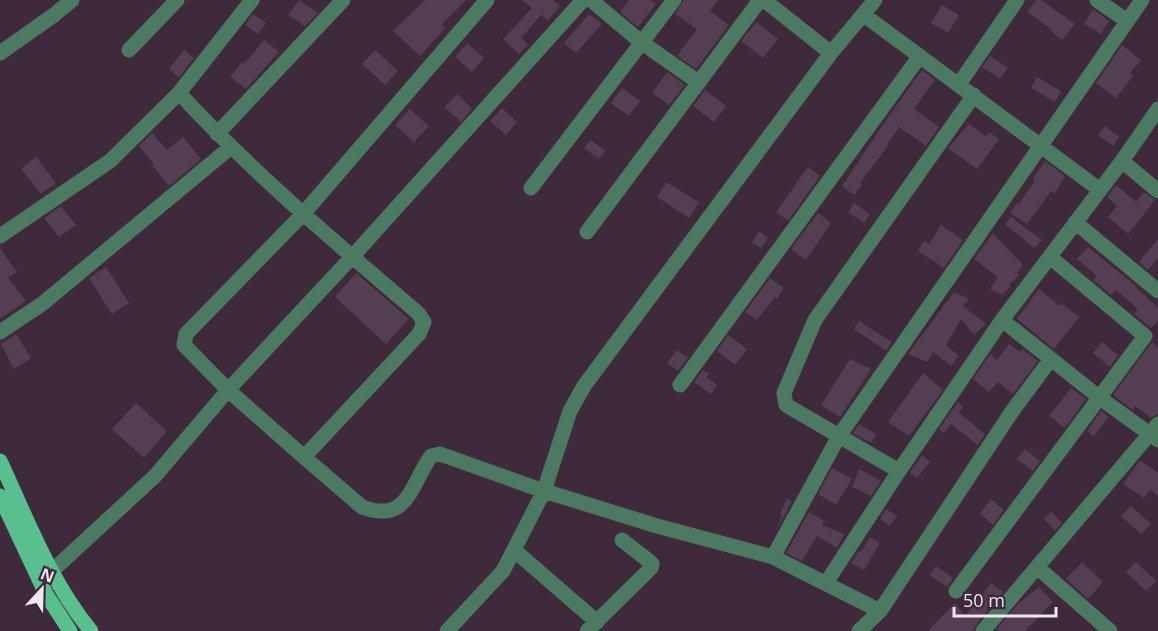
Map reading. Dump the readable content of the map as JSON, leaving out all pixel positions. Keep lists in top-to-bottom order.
{
  "scale_bar": "50 m",
  "north": "top"
}
